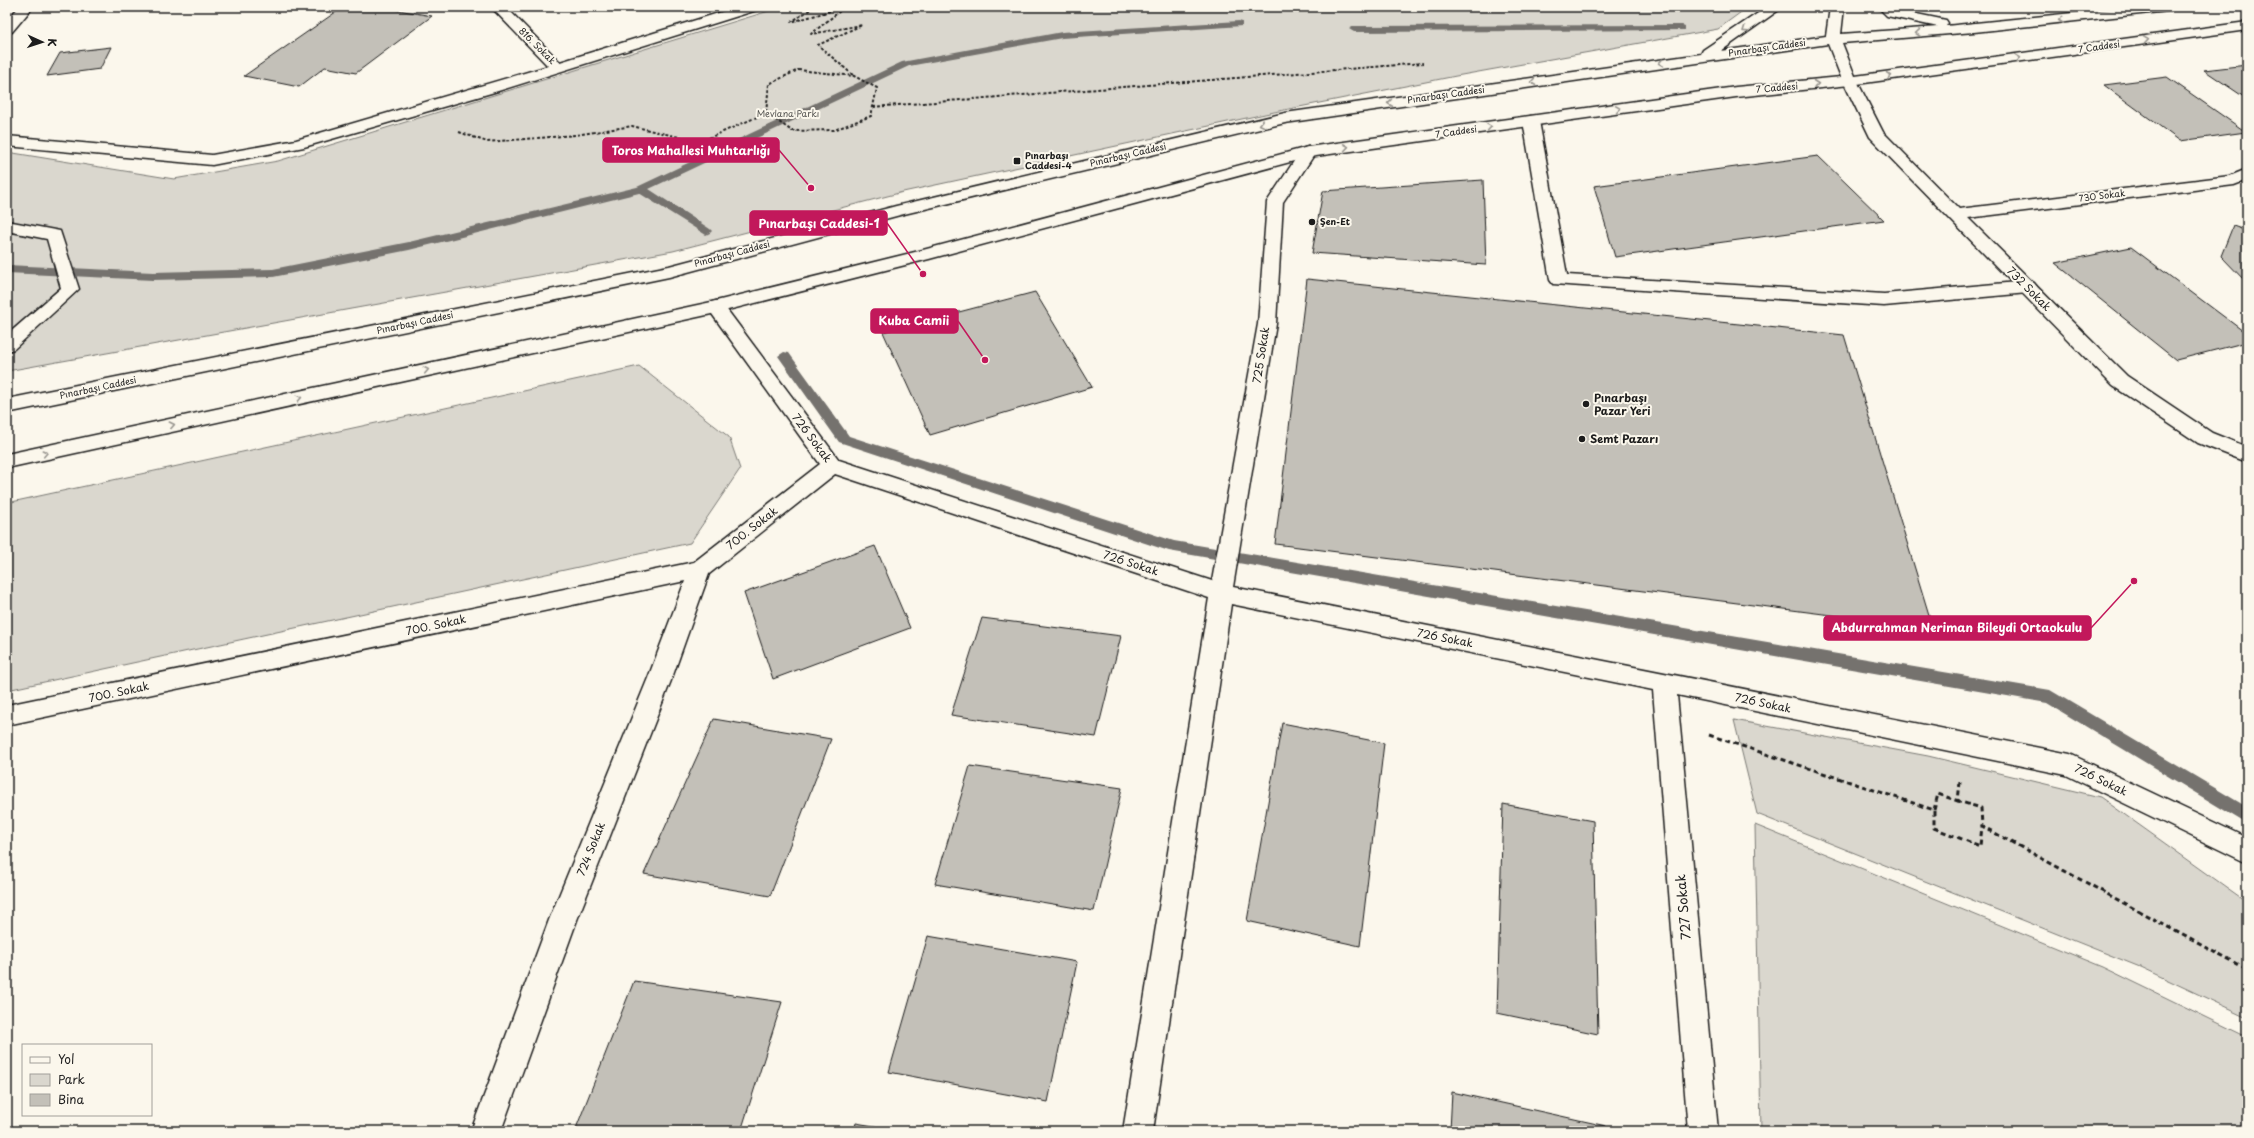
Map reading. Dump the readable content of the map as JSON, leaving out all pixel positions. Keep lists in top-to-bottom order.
{
  "streets": {
    "street": [
      "816. Sokak",
      "7 Caddesi",
      "Pınarbaşı Caddesi",
      "730 Sokak",
      "732 Sokak",
      "725 Sokak",
      "726 Sokak",
      "700. Sokak",
      "724 Sokak",
      "727 Sokak"
    ]
  },
  "crossings": [
    ["7 Caddesi", "732 Sokak"],
    ["7 Caddesi", "725 Sokak"],
    ["Pınarbaşı Caddesi", "732 Sokak"],
    ["730 Sokak", "732 Sokak"],
    ["725 Sokak", "726 Sokak"],
    ["726 Sokak", "700. Sokak"],
    ["726 Sokak", "727 Sokak"],
    ["700. Sokak", "724 Sokak"]
  ],
  "one_way": ["7 Caddesi"],
  "parks": ["Mevlana Parkı"],
  "places": {
    "transit": ["Pınarbaşı Caddesi-4"],
    "other": [
      "Toros Mahallesi Muhtarlığı",
      "Şen-Et",
      "Pınarbaşı Caddesi-1",
      "Kuba Camii",
      "Pınarbaşı Pazar Yeri",
      "Semt Pazarı",
      "Abdurrahman Neriman Bileydi Ortaokulu"
    ]
  },
  "legend": ["Yol", "Park", "Bina"],
  "north": "right"
}
